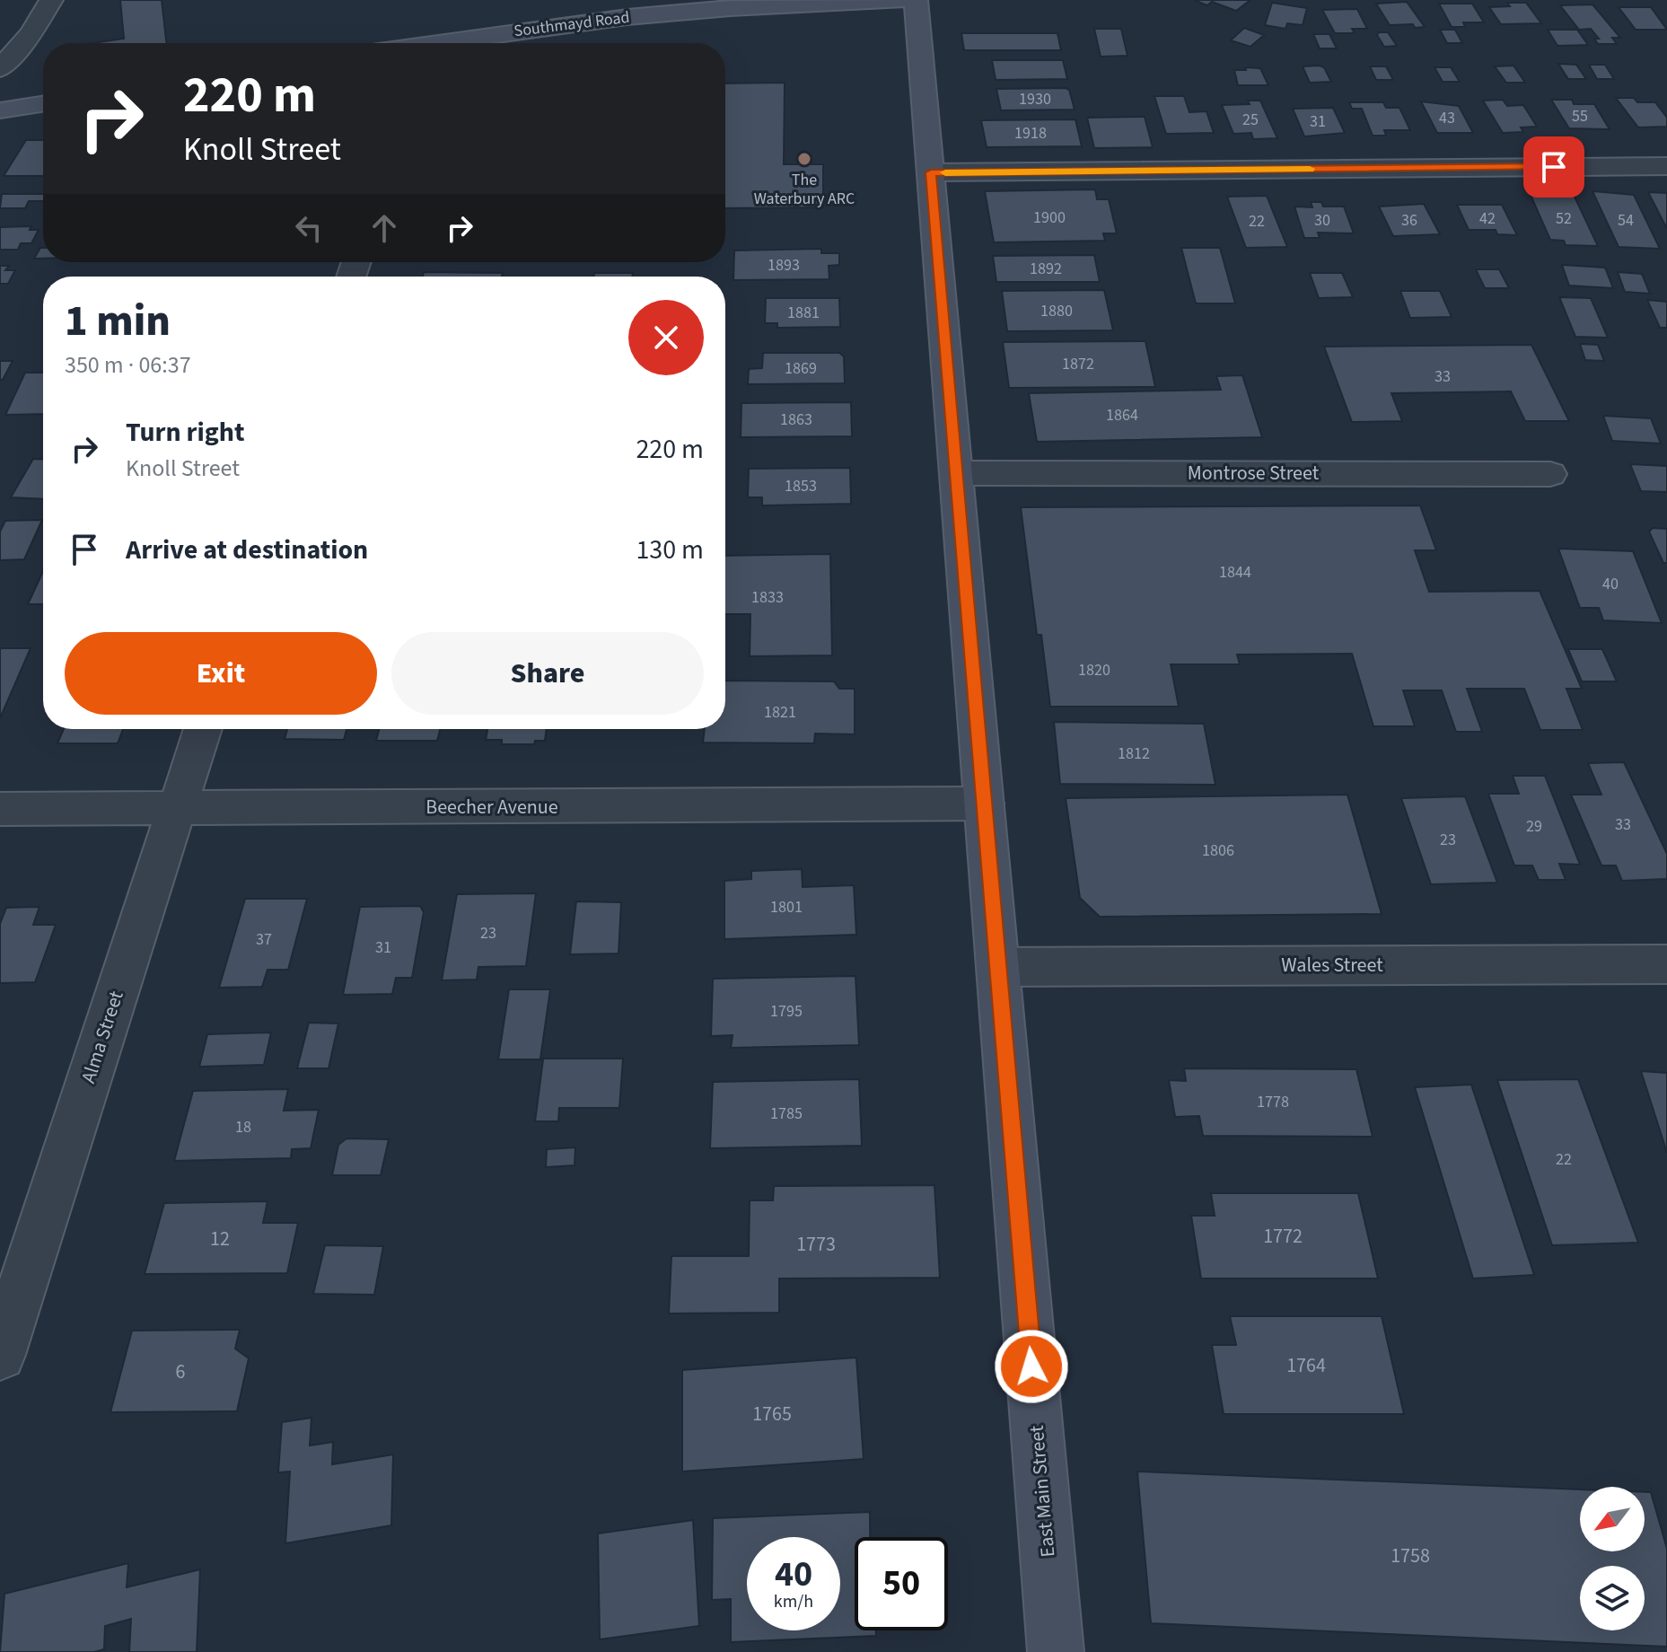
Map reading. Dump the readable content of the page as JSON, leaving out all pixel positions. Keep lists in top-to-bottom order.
{
  "streets": {
    "main road": ["Southmayd Road", "East Main Street"],
    "street": [
      "Montrose Street",
      "Beecher Avenue",
      "Wales Street",
      "Alma Street"
    ]
  },
  "crossings": [
    ["Montrose Street", "East Main Street"],
    ["Beecher Avenue", "Alma Street"],
    ["Beecher Avenue", "East Main Street"],
    ["Wales Street", "East Main Street"]
  ],
  "places": ["The Waterbury ARC"],
  "house_numbers": [
    "1930",
    "55",
    "43",
    "25",
    "31",
    "1918",
    "1900",
    "42",
    "52",
    "30",
    "36",
    "54",
    "22",
    "1893",
    "1892",
    "1880",
    "1881",
    "1872",
    "1869",
    "33",
    "1864",
    "1863",
    "1853",
    "1844",
    "40",
    "1833",
    "1820",
    "1821",
    "1812",
    "33",
    "29",
    "23",
    "1806",
    "1801",
    "23",
    "37",
    "31",
    "1795",
    "1778",
    "1785",
    "18",
    "22",
    "1772",
    "12",
    "1773",
    "1764",
    "6",
    "1765",
    "1758"
  ],
  "north": "bottom left",
  "page": {
    "turn": ["220 m", "Knoll Street"],
    "heading": ["1 min", "350 m · 06:37"],
    "list": [
      {
        "name": "Turn right",
        "note": "Knoll Street",
        "value": "220 m"
      },
      {
        "name": "Arrive at destination",
        "value": "130 m"
      }
    ],
    "buttons": ["Exit", "Share"],
    "speed": "40 km/h",
    "limit": "50"
  }
}
